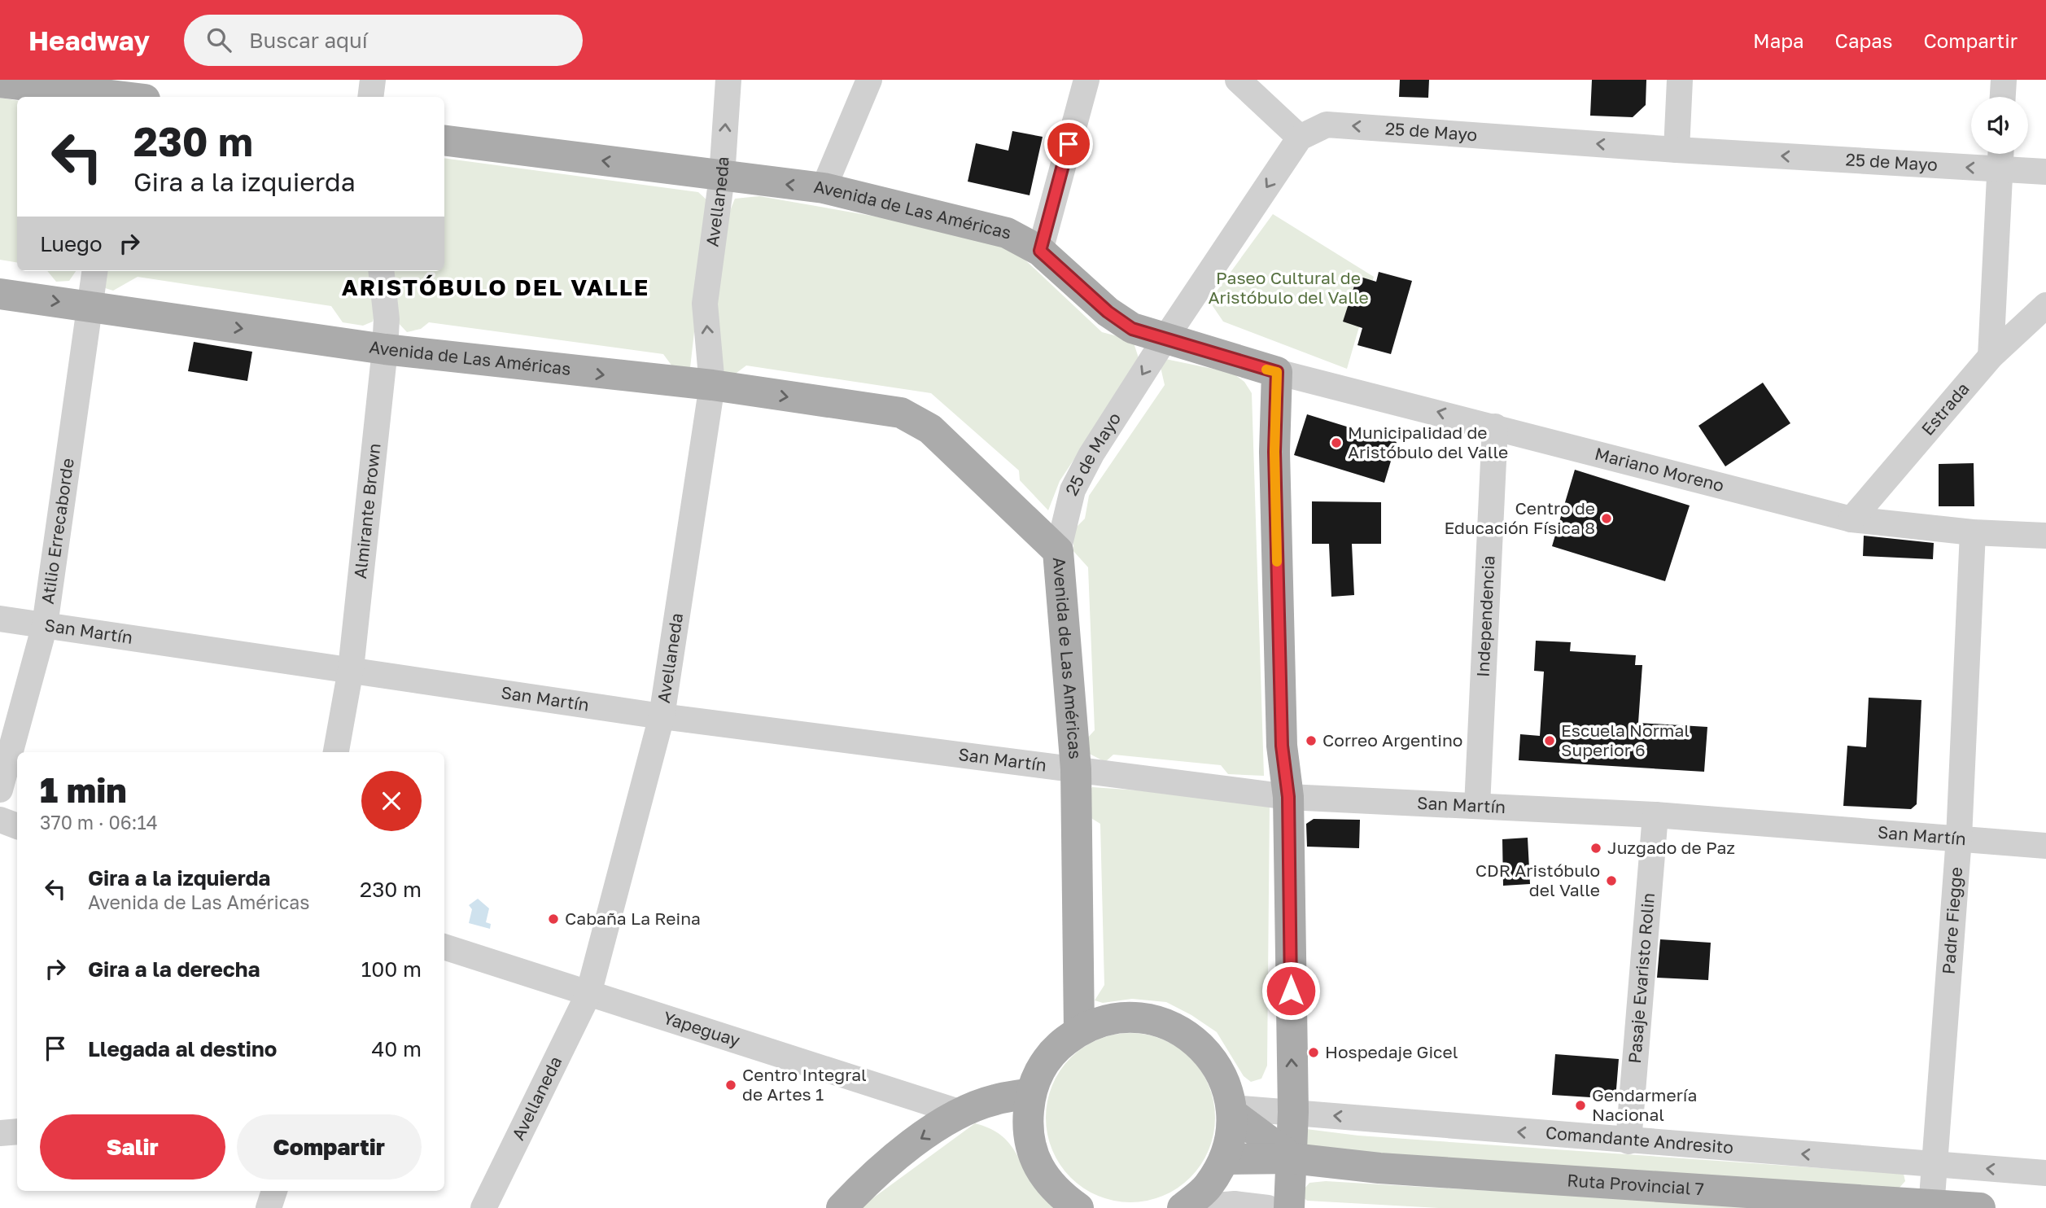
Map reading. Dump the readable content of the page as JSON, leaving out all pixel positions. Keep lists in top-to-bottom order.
{
  "streets": {
    "main road": ["Avenida de Las Américas", "Ruta Provincial 7"],
    "street": [
      "25 de Mayo",
      "Avellaneda",
      "Estrada",
      "Mariano Moreno",
      "Almirante Brown",
      "Atilio Errecaborde",
      "Independencia",
      "San Martín",
      "Padre Fiegge",
      "Pasaje Evaristo Rolin",
      "Yapeguay",
      "Comandante Andresito"
    ]
  },
  "crossings": [
    ["25 de Mayo", "Avenida de Las Américas"],
    ["Avellaneda", "Avenida de Las Américas"],
    ["Avellaneda", "San Martín"],
    ["Avellaneda", "Yapeguay"],
    ["Avenida de Las Américas", "Mariano Moreno"],
    ["Avenida de Las Américas", "Almirante Brown"],
    ["Avenida de Las Américas", "Atilio Errecaborde"],
    ["Avenida de Las Américas", "San Martín"],
    ["Estrada", "Mariano Moreno"],
    ["Mariano Moreno", "Independencia"],
    ["Mariano Moreno", "Padre Fiegge"],
    ["Almirante Brown", "San Martín"],
    ["Atilio Errecaborde", "San Martín"],
    ["Independencia", "San Martín"],
    ["San Martín", "Padre Fiegge"],
    ["San Martín", "Pasaje Evaristo Rolin"],
    ["Padre Fiegge", "Comandante Andresito"],
    ["Padre Fiegge", "Ruta Provincial 7"],
    ["Pasaje Evaristo Rolin", "Comandante Andresito"]
  ],
  "one_way": ["25 de Mayo", "Comandante Andresito"],
  "districts": ["ARISTÓBULO DEL VALLE"],
  "parks": ["Paseo Cultural de Aristóbulo del Valle"],
  "places": [
    "Municipalidad de Aristóbulo del Valle",
    "Centro de Educación Física 8",
    "Correo Argentino",
    "Escuela Normal Superior 6",
    "Juzgado de Paz",
    "CDR Aristóbulo del Valle",
    "Cabaña La Reina",
    "Hospedaje Gicel",
    "Centro Integral de Artes 1",
    "Gendarmería Nacional"
  ],
  "page": {
    "header": "Headway",
    "search": "Buscar aquí",
    "nav": ["Mapa", "Capas", "Compartir"],
    "turn": ["230 m", "Gira a la izquierda"],
    "then": "Luego",
    "heading": ["1 min", "370 m · 06:14"],
    "list": [
      {
        "name": "Gira a la izquierda",
        "note": "Avenida de Las Américas",
        "value": "230 m"
      },
      {
        "name": "Gira a la derecha",
        "value": "100 m"
      },
      {
        "name": "Llegada al destino",
        "value": "40 m"
      }
    ],
    "buttons": ["Salir", "Compartir"]
  }
}
